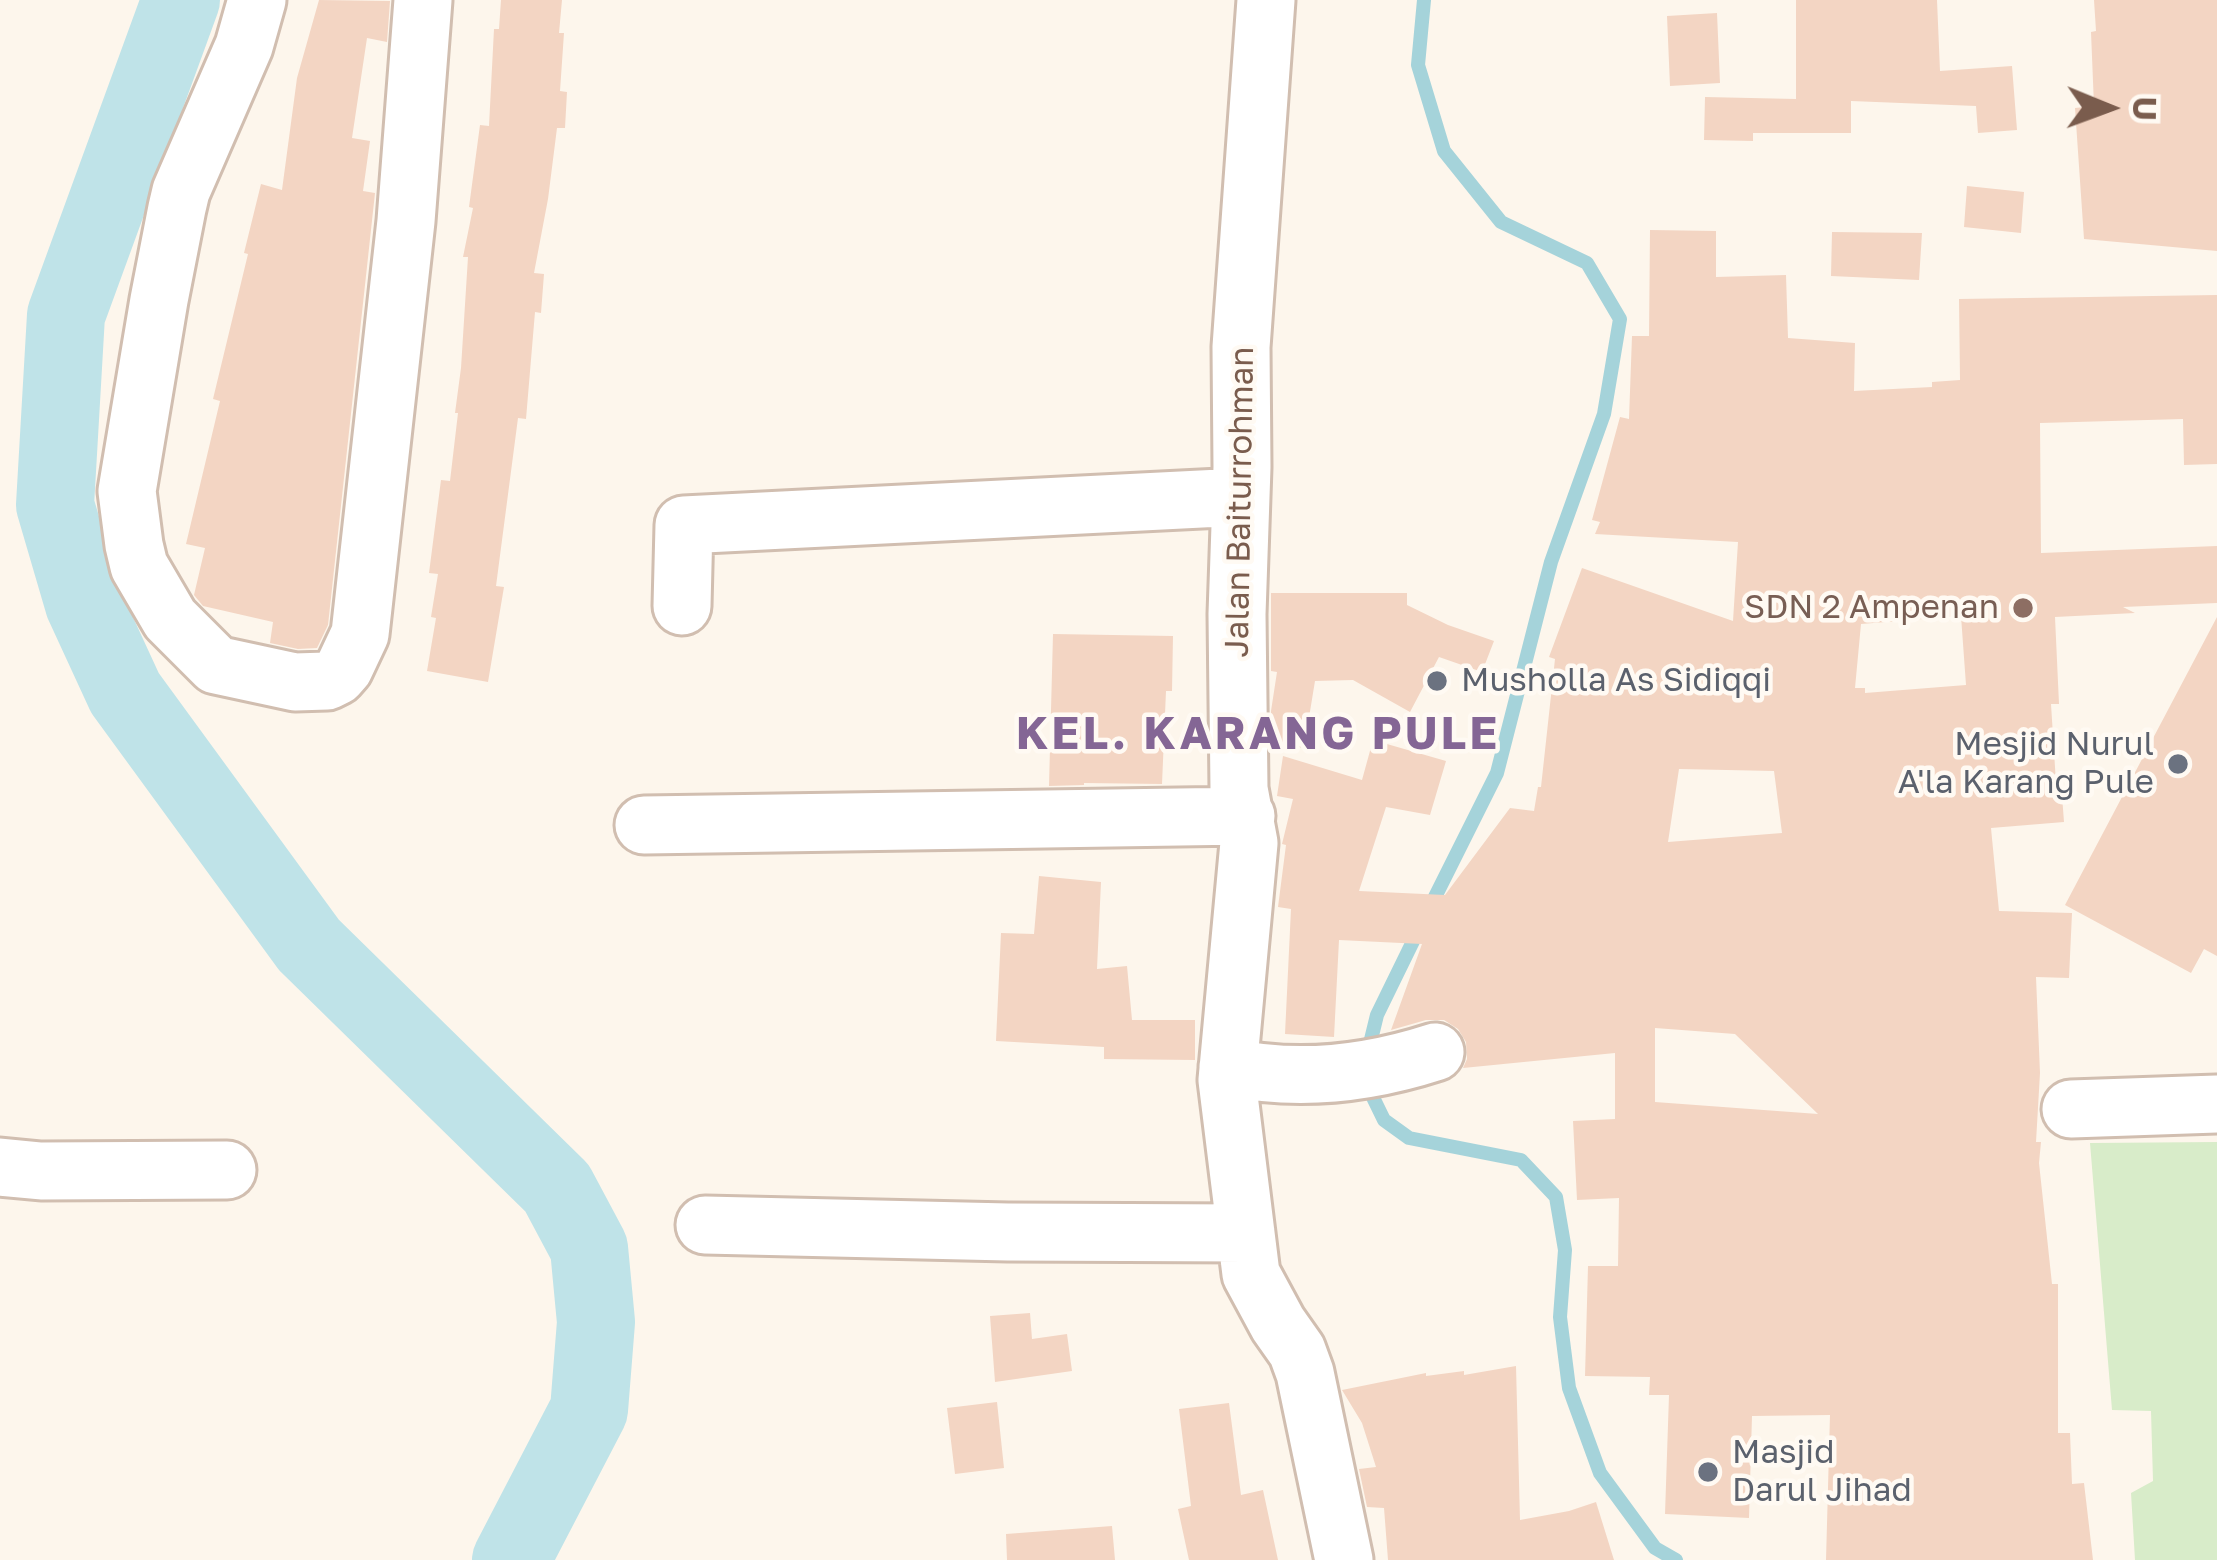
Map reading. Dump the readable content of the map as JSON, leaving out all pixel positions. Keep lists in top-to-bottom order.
{
  "streets": {
    "street": ["Jalan Baiturrohman"]
  },
  "districts": ["KEL. KARANG PULE"],
  "places": [
    "SDN 2 Ampenan",
    "Musholla As Sidiqqi",
    "Mesjid Nurul A'la Karang Pule",
    "Masjid Darul Jihad"
  ],
  "north": "right"
}
